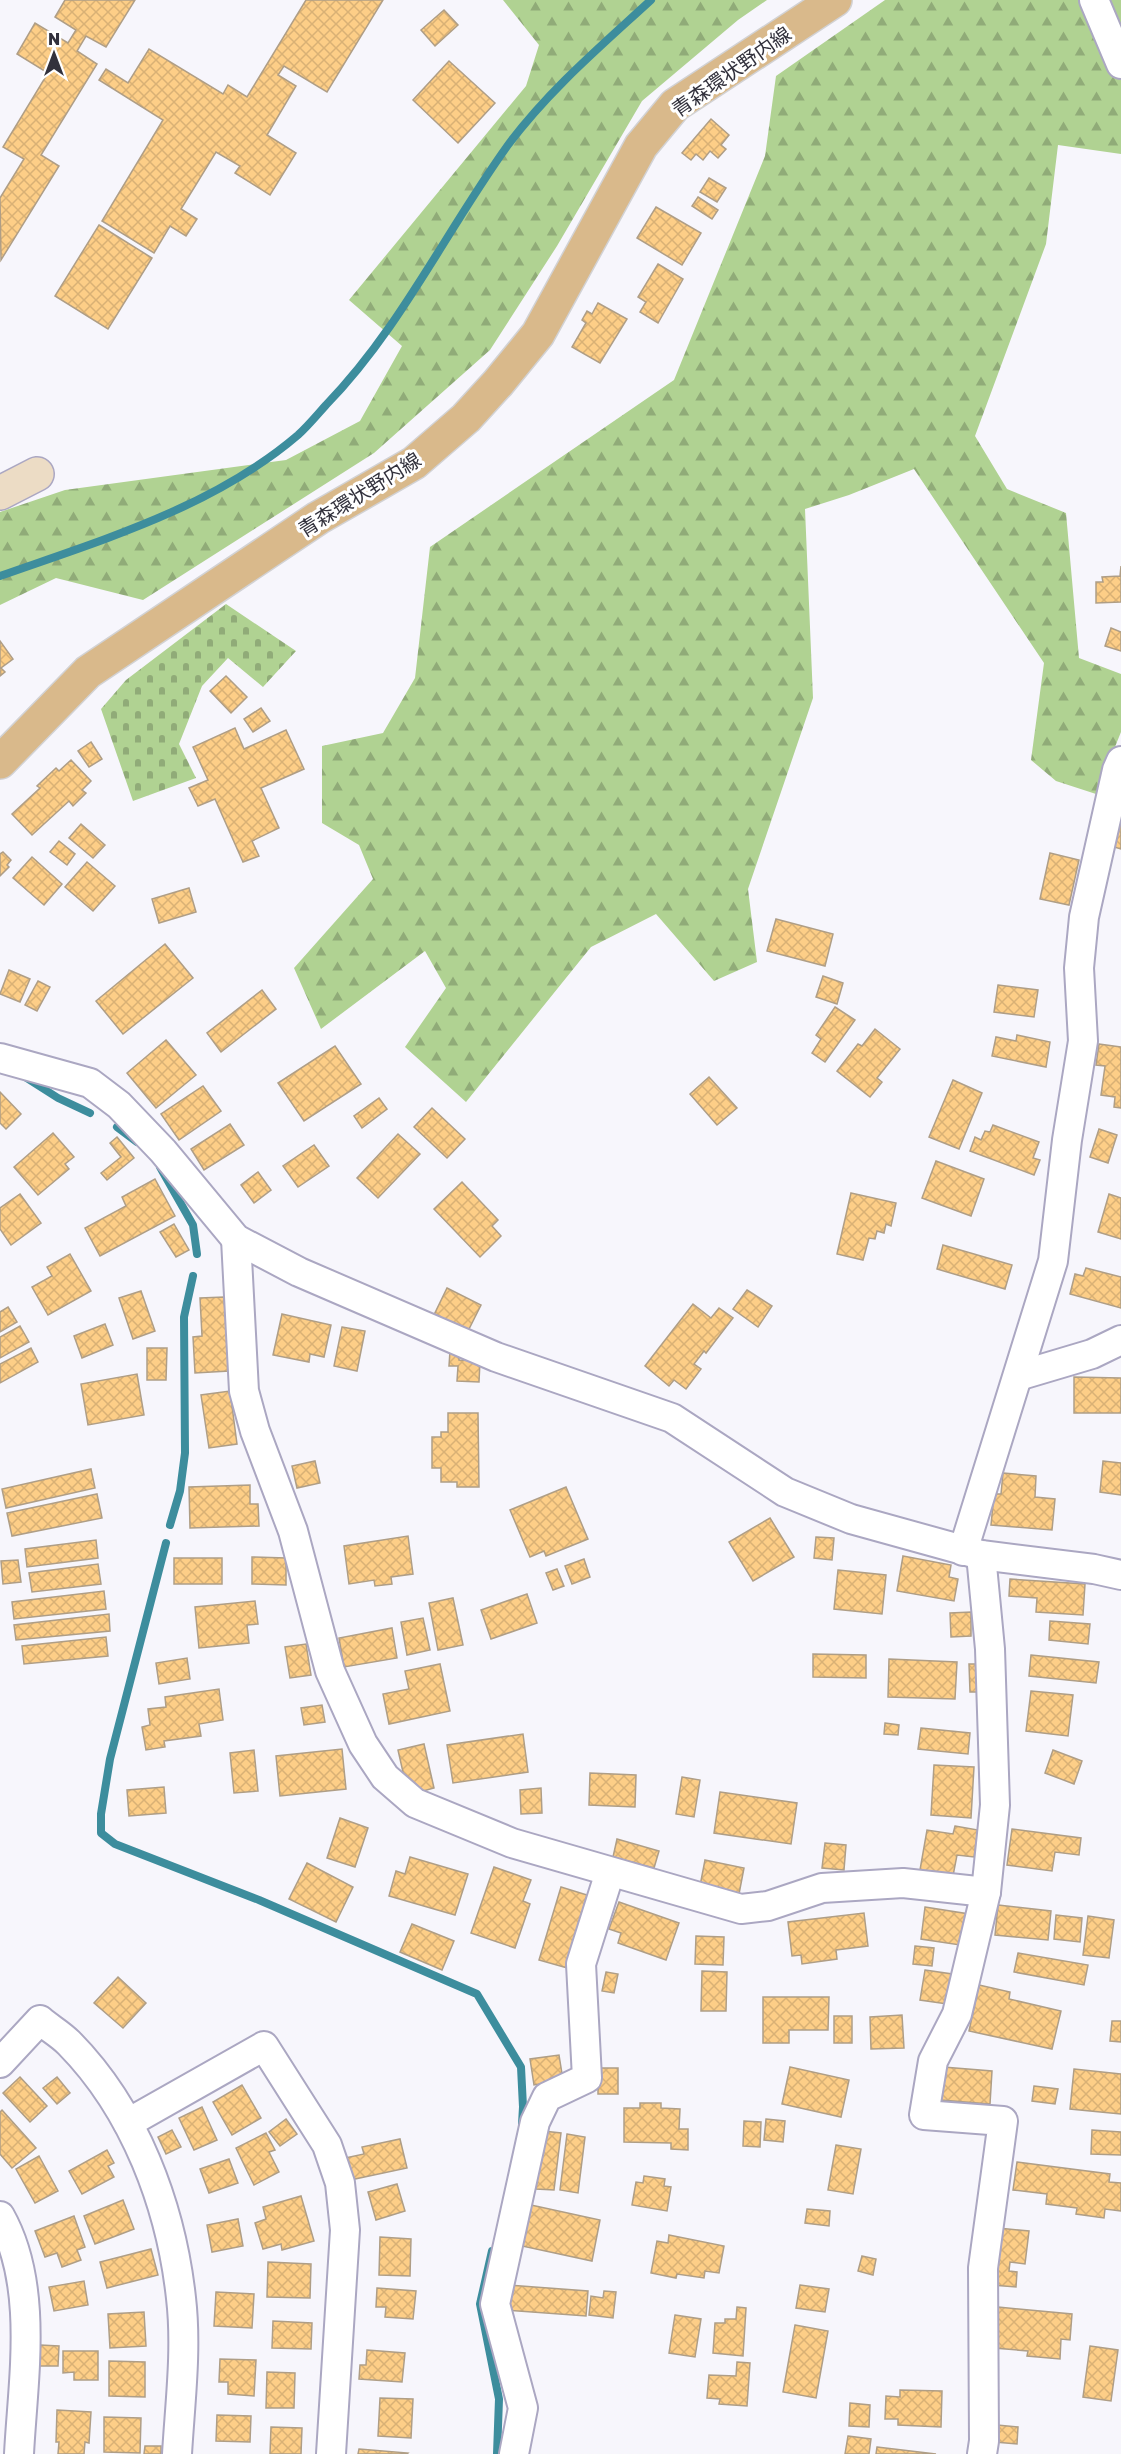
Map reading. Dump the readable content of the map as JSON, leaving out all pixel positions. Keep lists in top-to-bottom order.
{
  "streets": {
    "main road": ["青森環状野内線"]
  },
  "north": "top"
}
